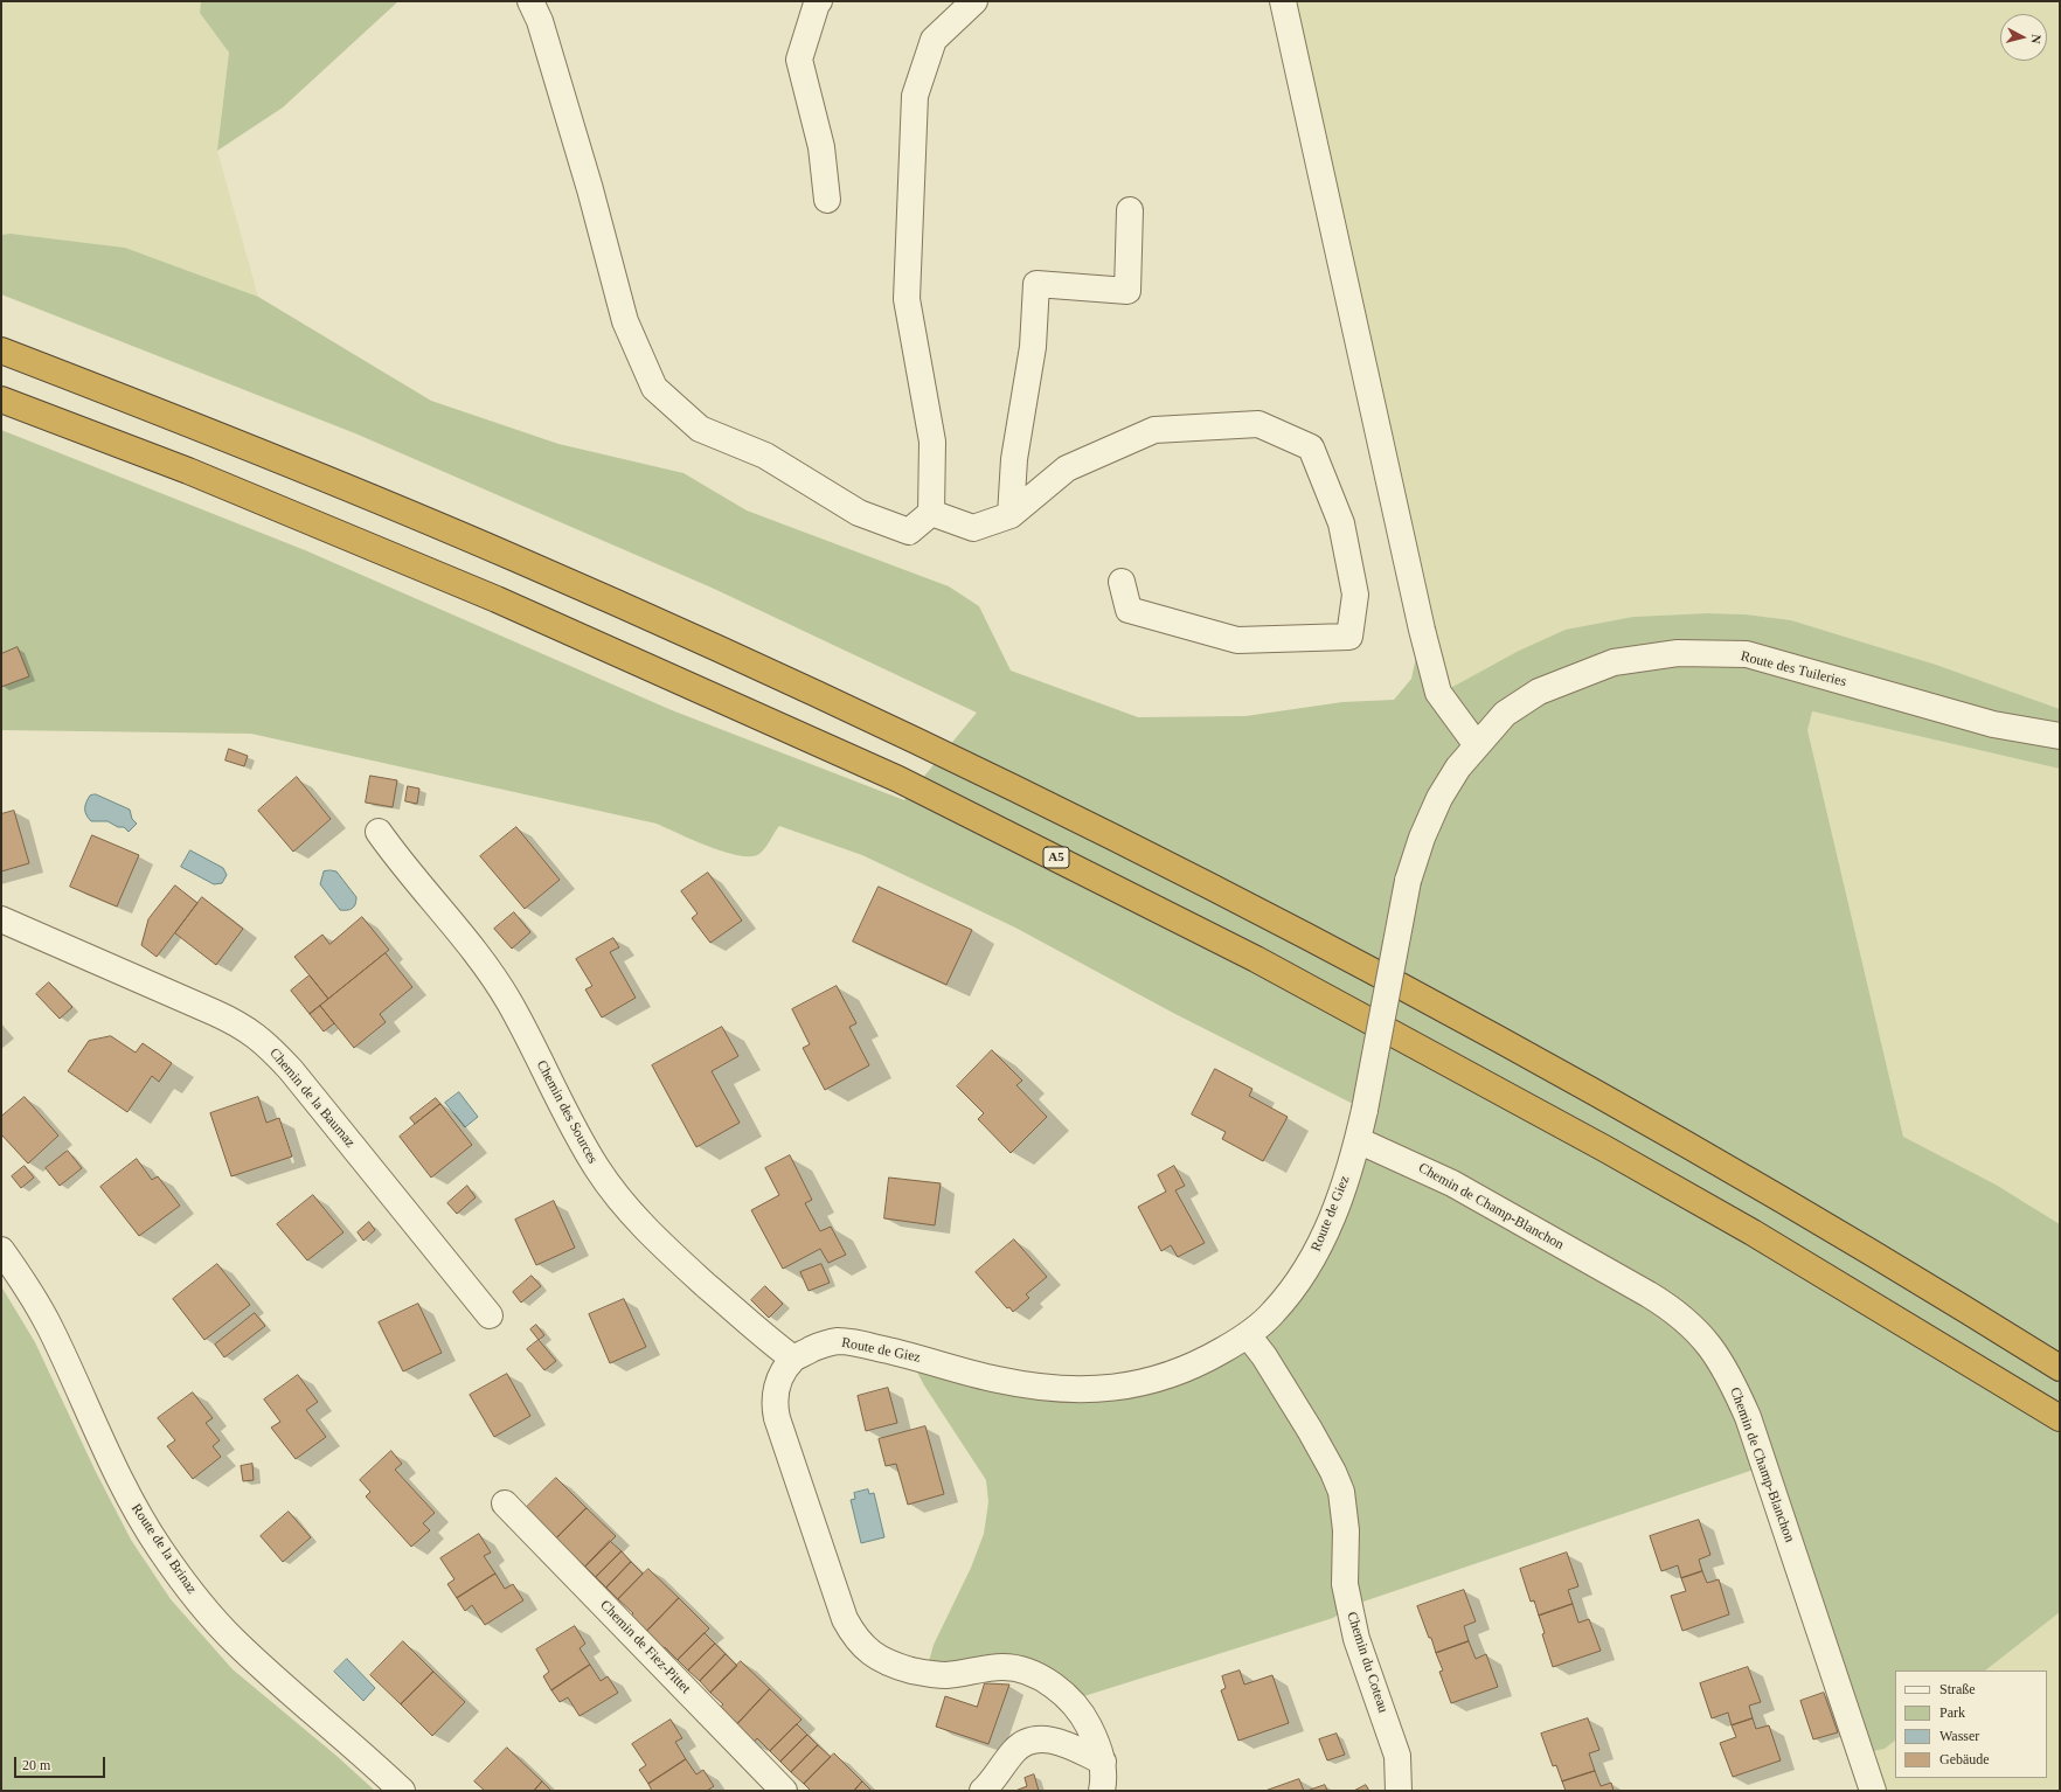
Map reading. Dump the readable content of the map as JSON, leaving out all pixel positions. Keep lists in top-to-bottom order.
{
  "streets": {
    "highway": ["A5"],
    "street": [
      "Route des Tuileries",
      "Chemin de la Baumaz",
      "Chemin des Sources",
      "Chemin de Champ-Blanchon",
      "Route de Giez",
      "Route de la Brinaz",
      "Chemin de Fiez-Pittet",
      "Chemin du Coteau"
    ]
  },
  "crossings": [
    ["Route des Tuileries", "Route de Giez"],
    ["Chemin des Sources", "Route de Giez"],
    ["Chemin de Champ-Blanchon", "Route de Giez"],
    ["Route de Giez", "Chemin du Coteau"]
  ],
  "legend": [
    "Straße",
    "Park",
    "Wasser",
    "Gebäude"
  ],
  "scale_bar": "20 m",
  "north": "right"
}
